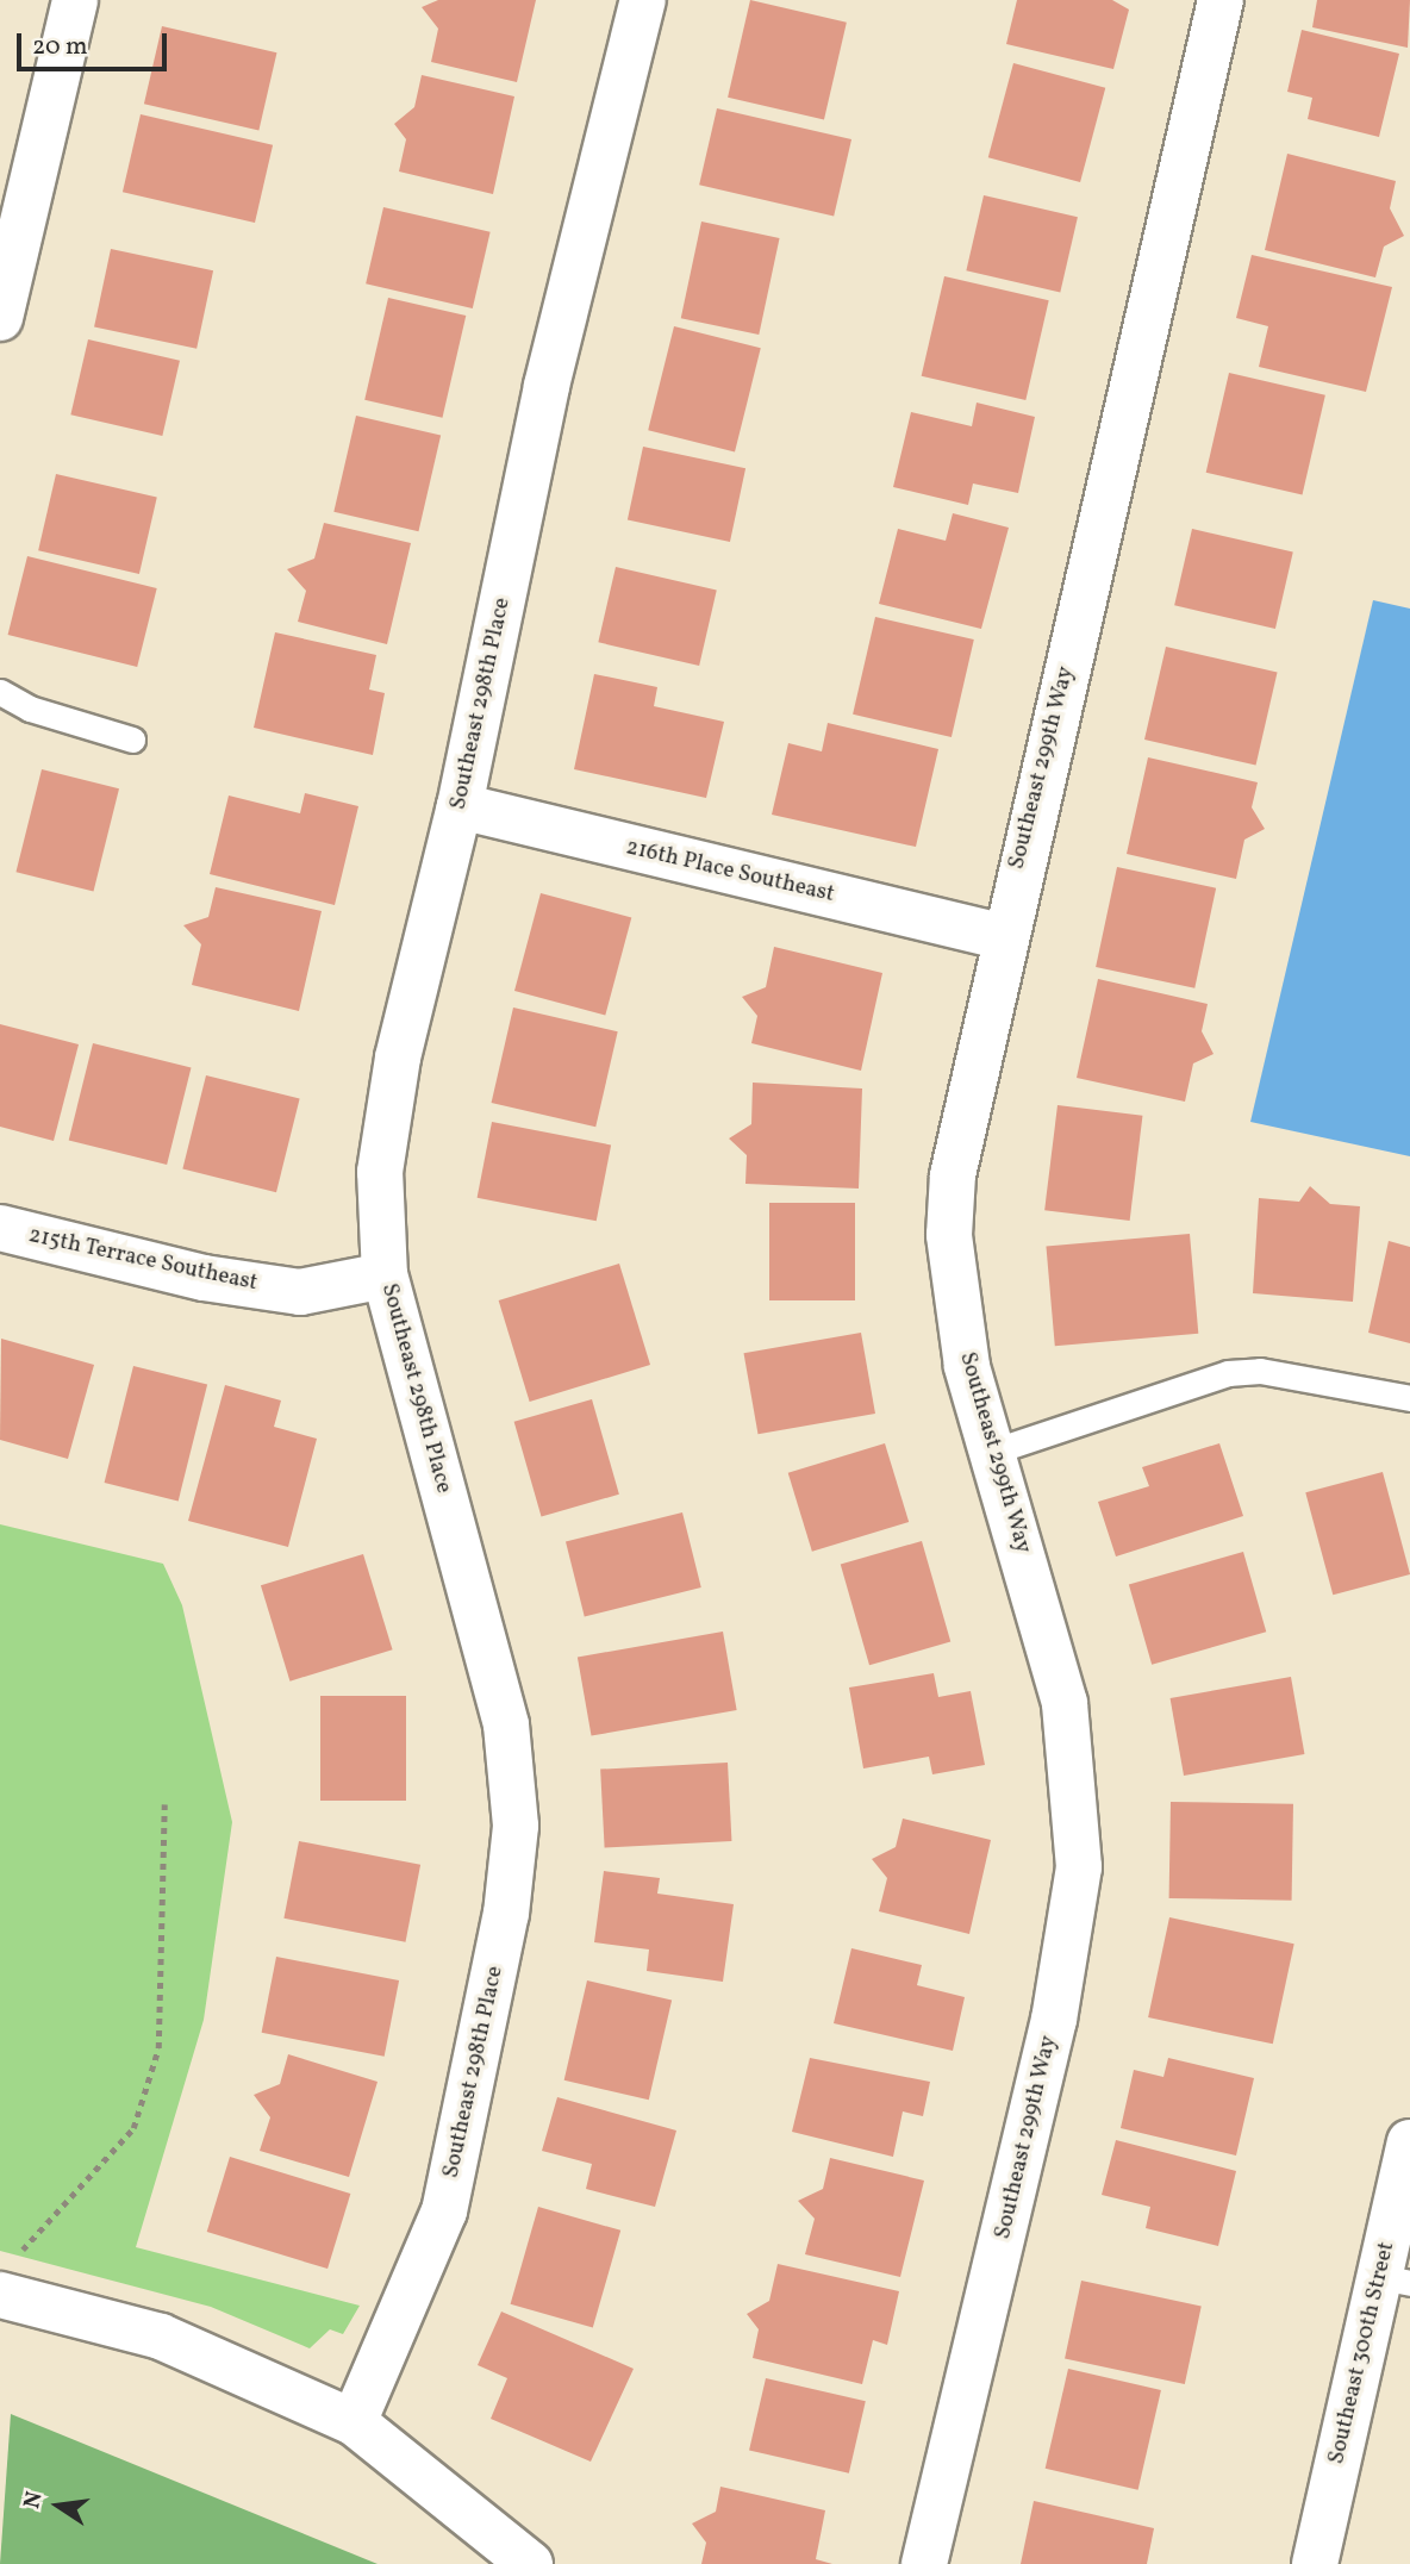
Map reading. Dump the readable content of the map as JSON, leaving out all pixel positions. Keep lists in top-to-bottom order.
{
  "streets": {
    "street": [
      "Southeast 298th Place",
      "Southeast 299th Way",
      "216th Place Southeast",
      "215th Terrace Southeast",
      "Southeast 300th Street"
    ]
  },
  "crossings": [
    ["Southeast 298th Place", "216th Place Southeast"],
    ["Southeast 298th Place", "215th Terrace Southeast"],
    ["Southeast 299th Way", "216th Place Southeast"]
  ],
  "scale_bar": "20 m",
  "north": "left"
}
